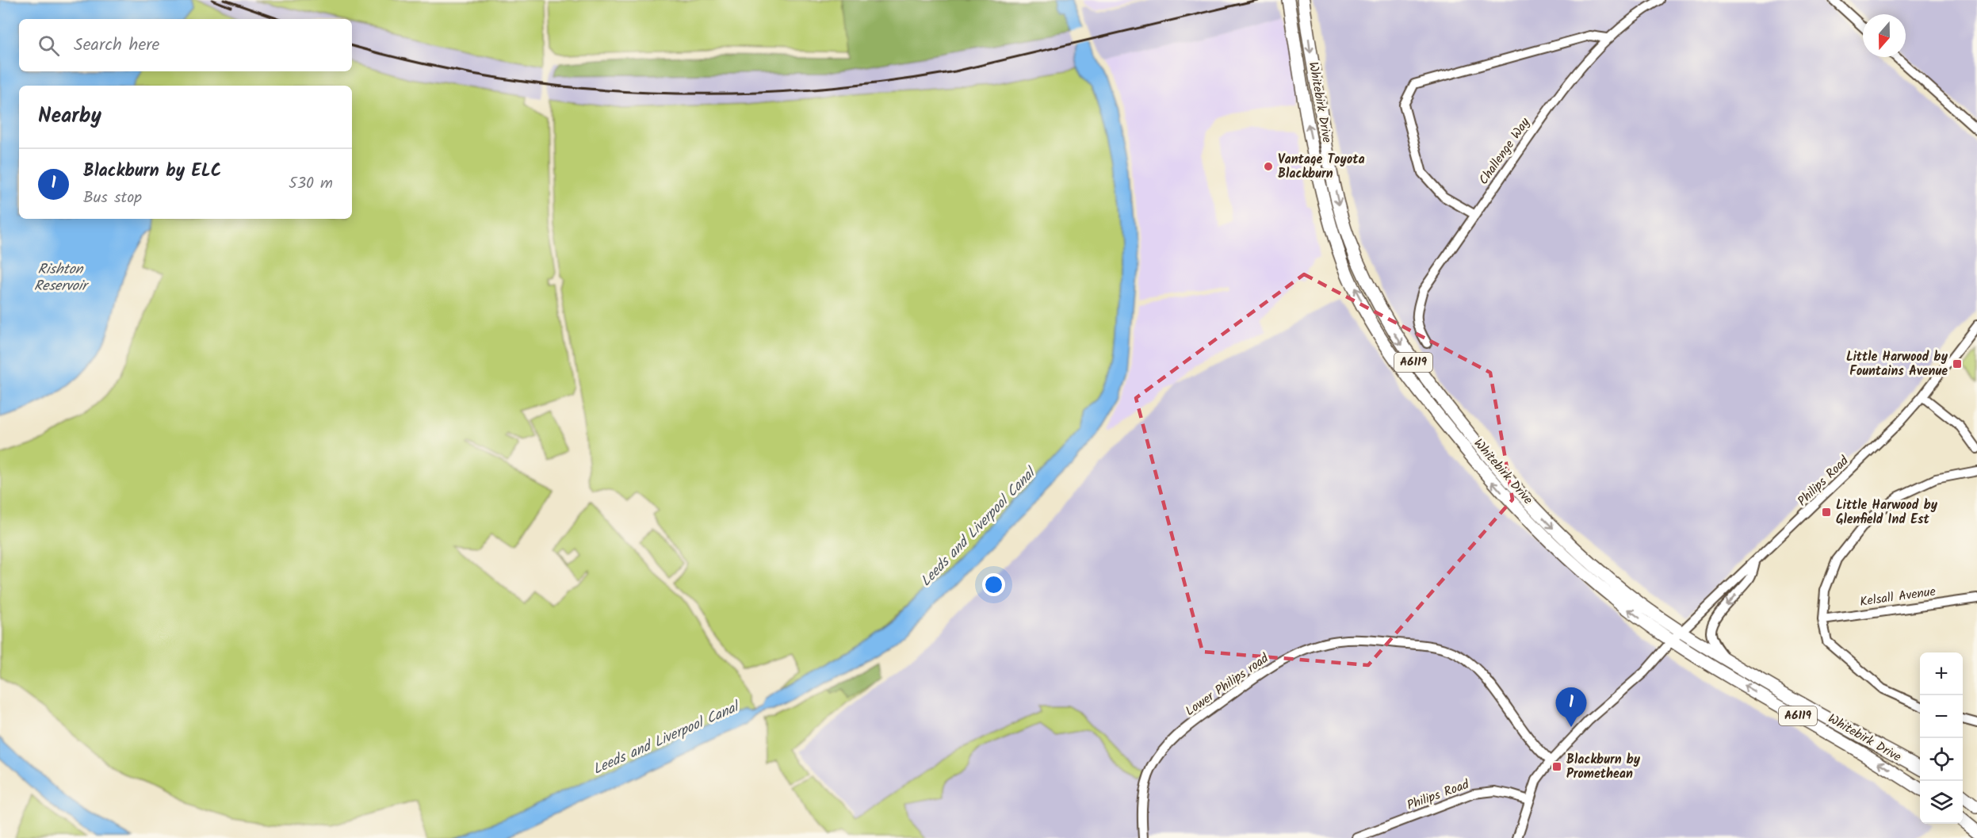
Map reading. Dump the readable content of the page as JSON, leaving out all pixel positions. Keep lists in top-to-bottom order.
{
  "streets": {
    "highway": ["Whitebirk Drive", "A6119"],
    "street": [
      "Challenge Way",
      "Philips Road",
      "Kelsall Avenue",
      "Lower Philips road"
    ]
  },
  "crossings": [
    ["Whitebirk Drive", "Philips Road"],
    ["Philips Road", "Lower Philips road"]
  ],
  "water": ["Rishton Reservoir", "Leeds and Liverpool Canal"],
  "places": {
    "other": ["Vantage Toyota Blackburn"],
    "transit": ["Little Harwood by Fountains Avenue", "Little Harwood by Glenfield Ind Est", "Blackburn by Promethean"]
  },
  "north": "bottom",
  "page": {
    "search": "Search here",
    "heading": "Nearby",
    "list": [
      {
        "mark": "1",
        "name": "Blackburn by ELC",
        "note": "Bus stop",
        "value": "530 m"
      }
    ],
    "map_buttons": ["+", "−"],
    "pins": "1"
  }
}
